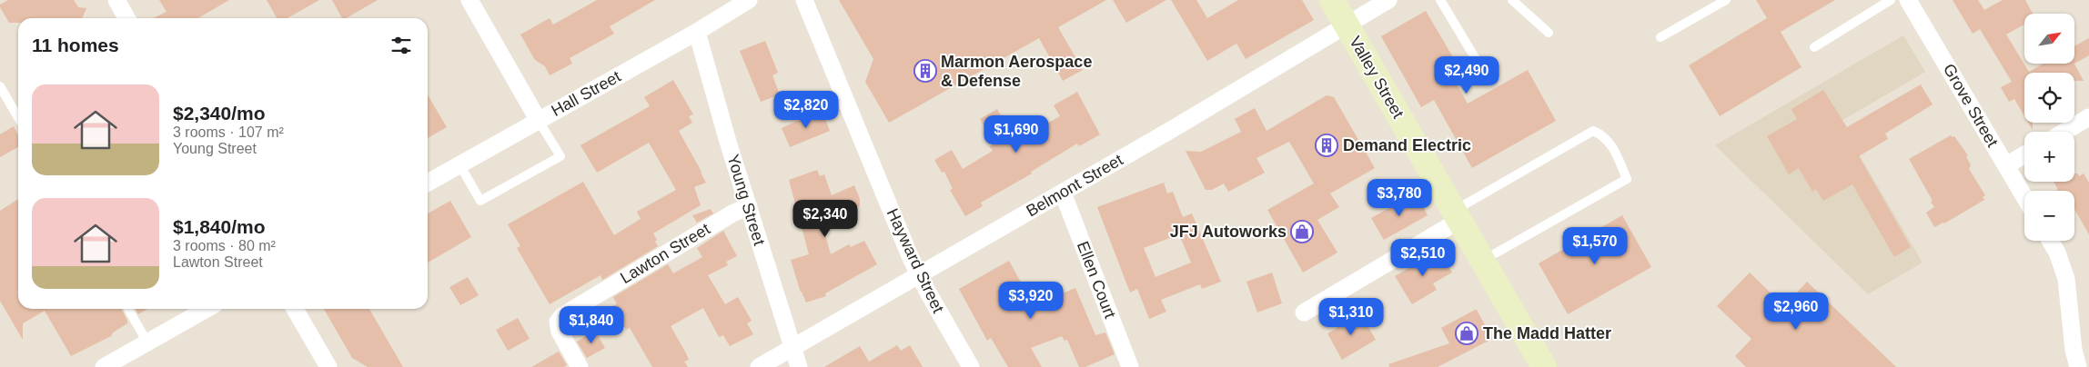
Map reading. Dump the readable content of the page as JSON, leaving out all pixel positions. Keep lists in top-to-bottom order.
{
  "streets": {
    "main road": ["Valley Street"],
    "street": [
      "Hall Street",
      "Grove Street",
      "Belmont Street",
      "Young Street",
      "Lawton Street",
      "Hayward Street",
      "Ellen Court"
    ]
  },
  "crossings": [
    ["Valley Street", "Belmont Street"],
    ["Hall Street", "Young Street"],
    ["Belmont Street", "Young Street"],
    ["Belmont Street", "Hayward Street"],
    ["Belmont Street", "Ellen Court"],
    ["Young Street", "Lawton Street"]
  ],
  "places": {
    "building": ["Marmon Aerospace & Defense", "Demand Electric"],
    "shop": ["JFJ Autoworks", "The Madd Hatter"]
  },
  "north": "top right",
  "page": {
    "map_buttons": ["+", "−"],
    "heading": "11 homes",
    "price": [
      "$2,490",
      "$2,820",
      "$1,690",
      "$3,780",
      "$2,340",
      "$1,570",
      "$2,510",
      "$3,920",
      "$2,960",
      "$1,310",
      "$1,840"
    ],
    "list": [
      {
        "name": "$2,340/mo",
        "note": "3 rooms · 107 m² · Young Street"
      },
      {
        "name": "$1,840/mo",
        "note": "3 rooms · 80 m² · Lawton Street"
      }
    ]
  }
}
